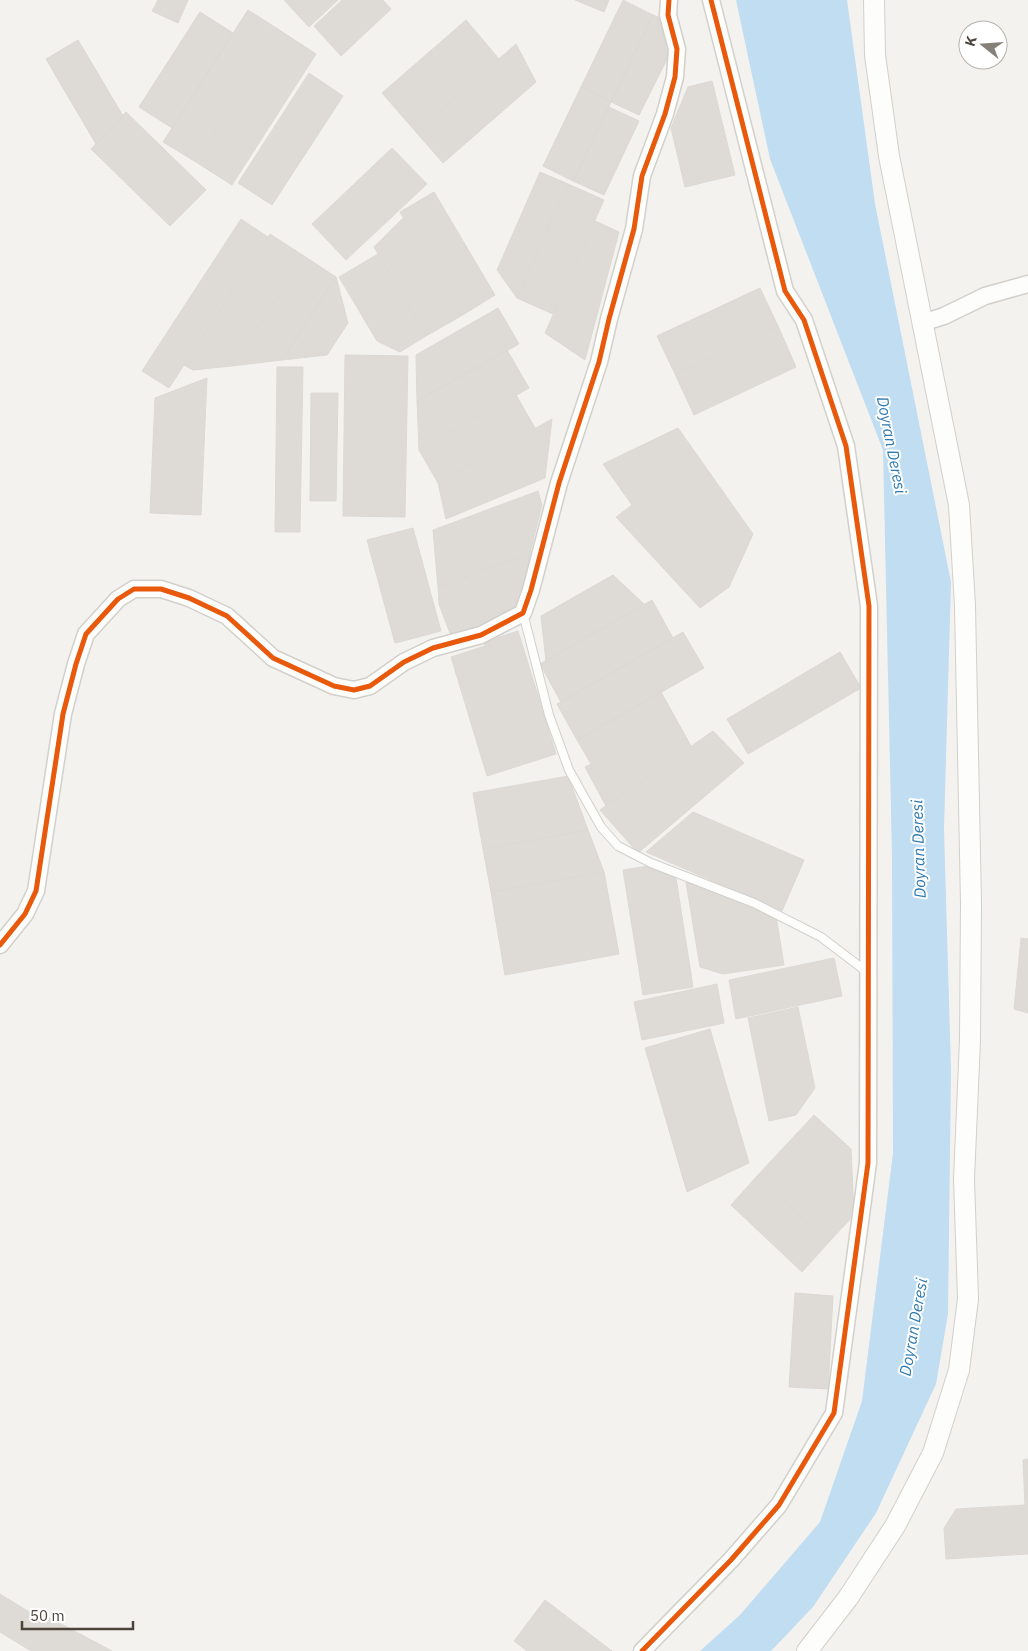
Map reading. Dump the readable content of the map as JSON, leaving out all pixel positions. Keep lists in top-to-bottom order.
{
  "water": ["Doyran Deresi"],
  "scale_bar": "50 m",
  "north": "left"
}
